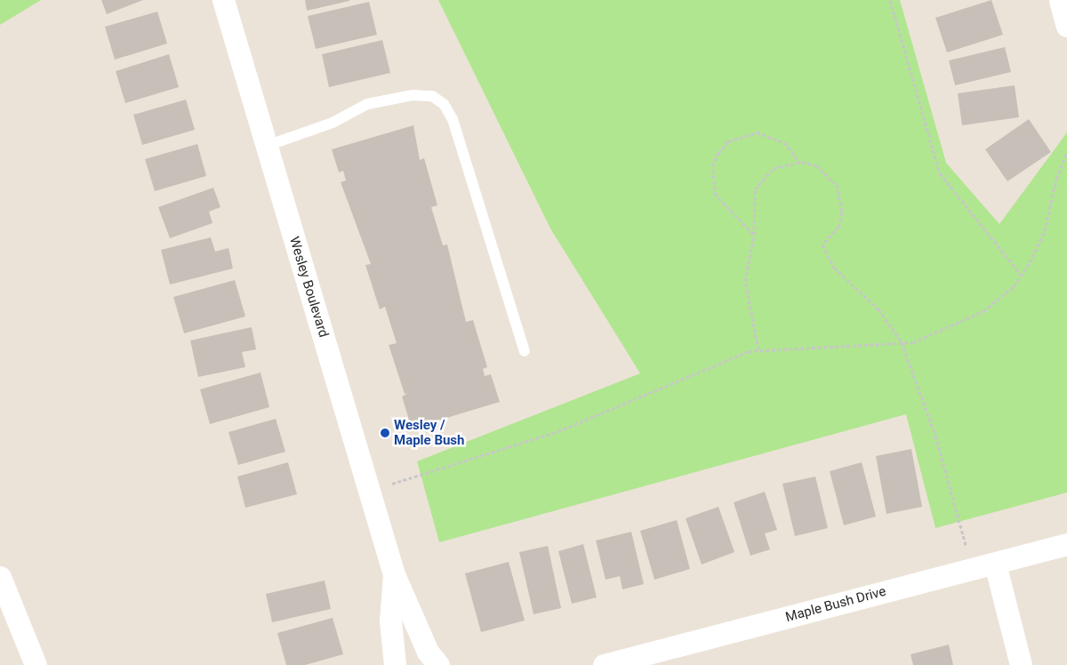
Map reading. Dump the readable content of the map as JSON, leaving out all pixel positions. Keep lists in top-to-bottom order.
{
  "streets": {
    "street": ["Wesley Boulevard", "Maple Bush Drive"]
  },
  "places": ["Wesley / Maple Bush"]
}
